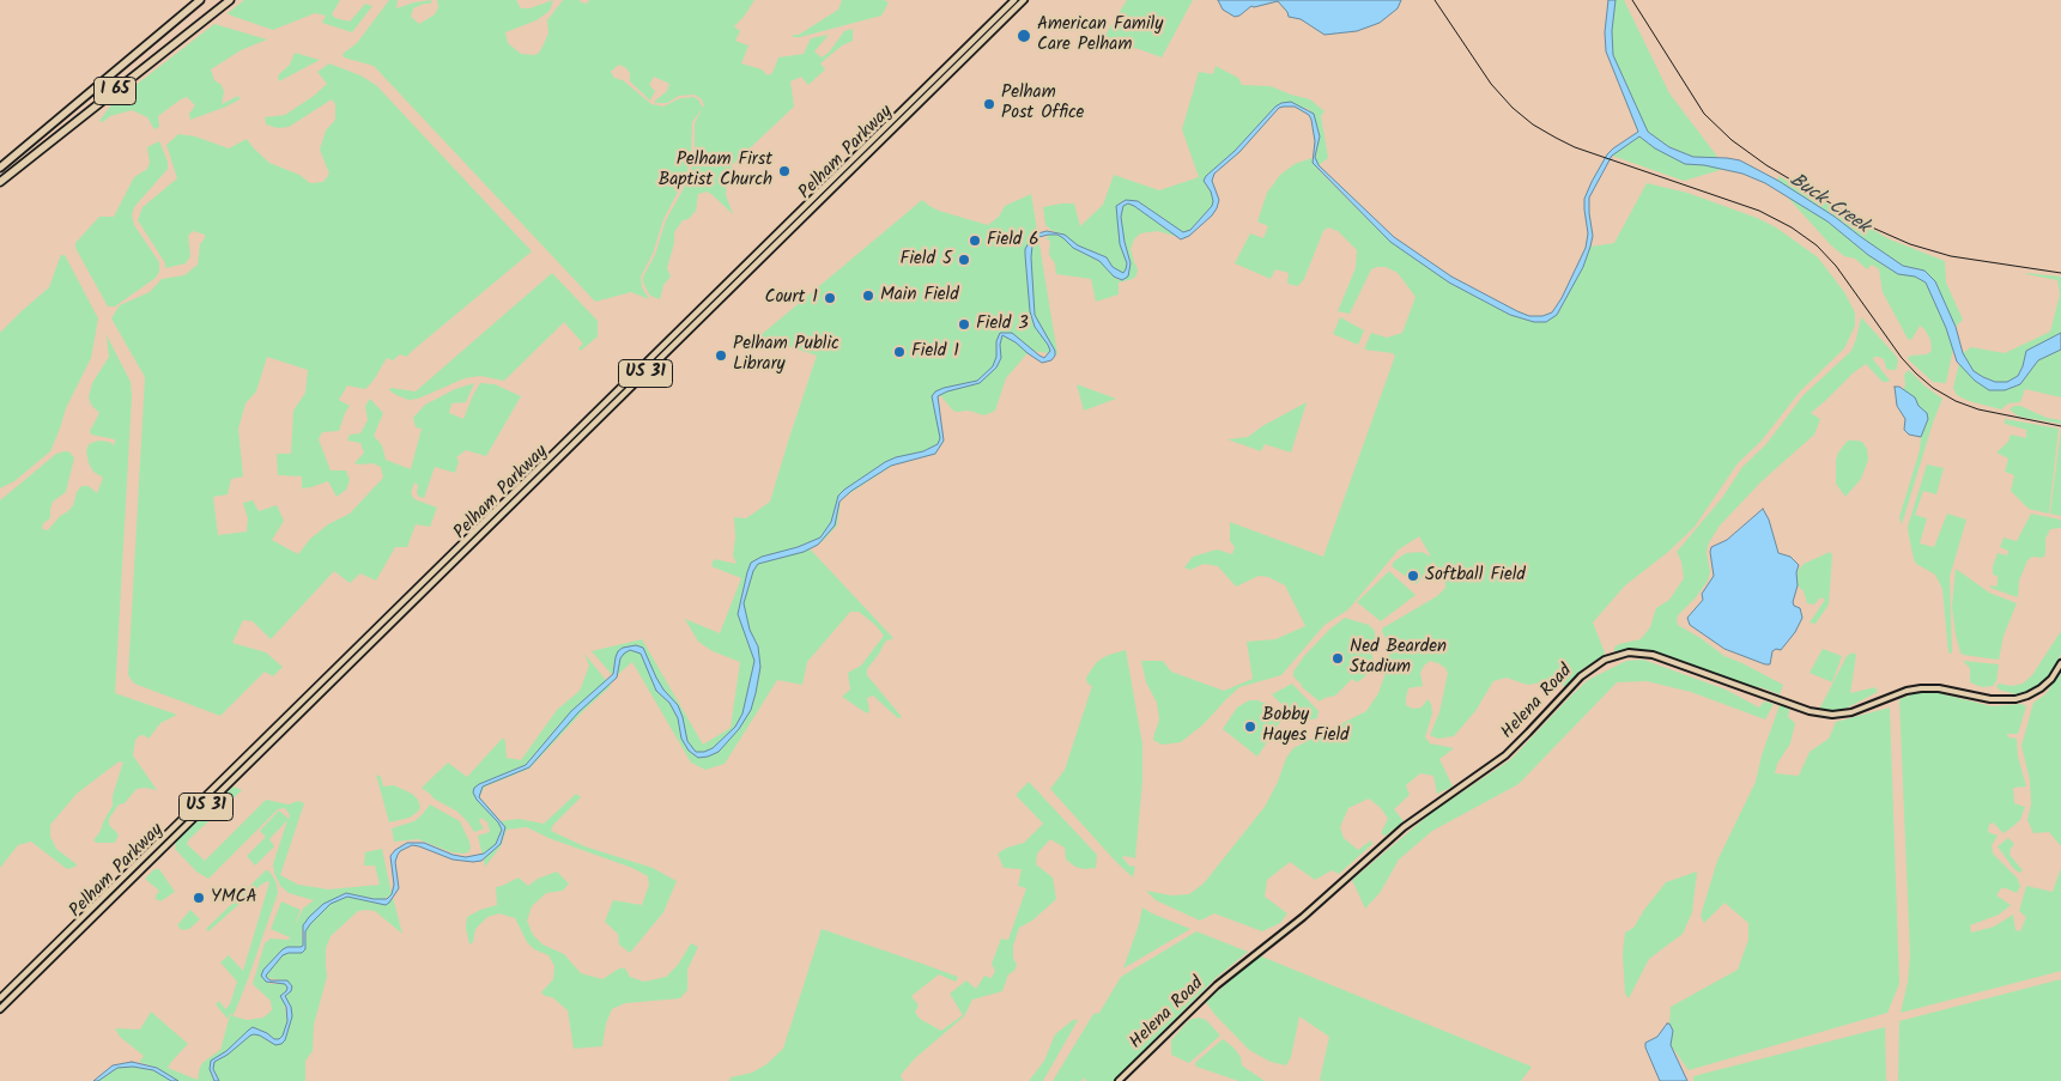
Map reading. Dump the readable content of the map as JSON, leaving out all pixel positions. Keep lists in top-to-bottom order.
{
  "streets": {
    "highway": ["I 65"],
    "main road": ["Pelham Parkway", "US 31", "Helena Road"]
  },
  "water": ["Buck Creek"],
  "places": [
    "American Family Care Pelham",
    "Pelham Post Office",
    "Pelham First Baptist Church",
    "Field 6",
    "Field 5",
    "Main Field",
    "Court 1",
    "Field 3",
    "Field 1",
    "Pelham Public Library",
    "Softball Field",
    "Ned Bearden Stadium",
    "Bobby Hayes Field",
    "YMCA"
  ]
}
